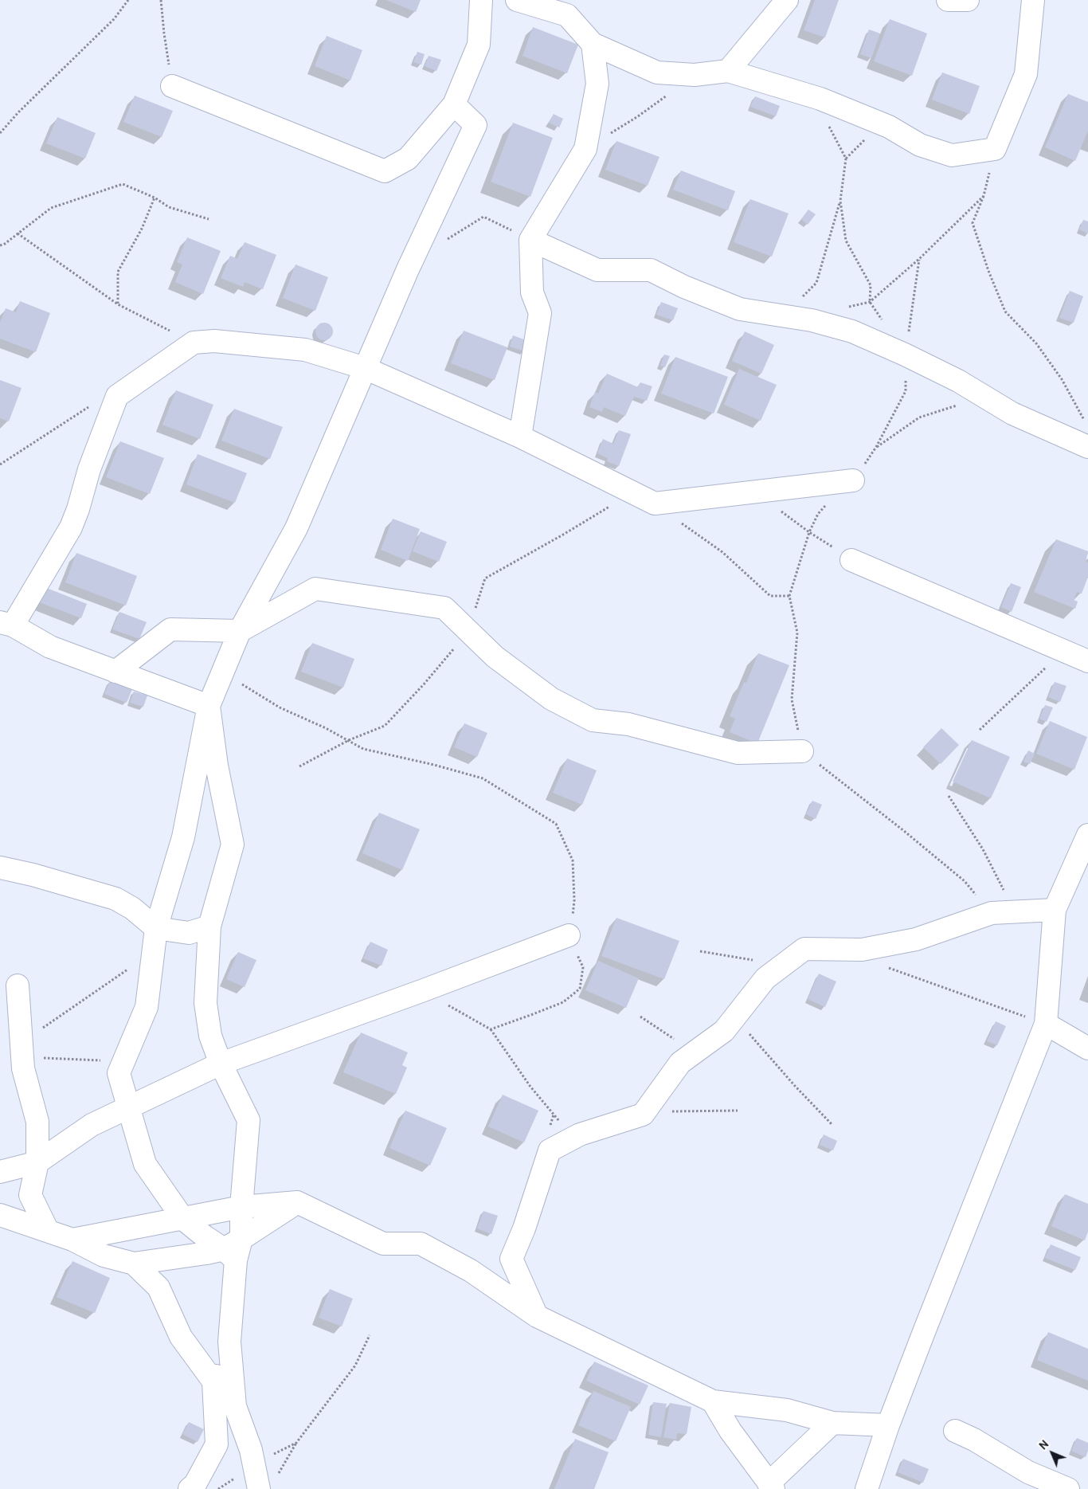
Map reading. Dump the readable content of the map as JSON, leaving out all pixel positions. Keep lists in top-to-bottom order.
{
  "north": "top left"
}
